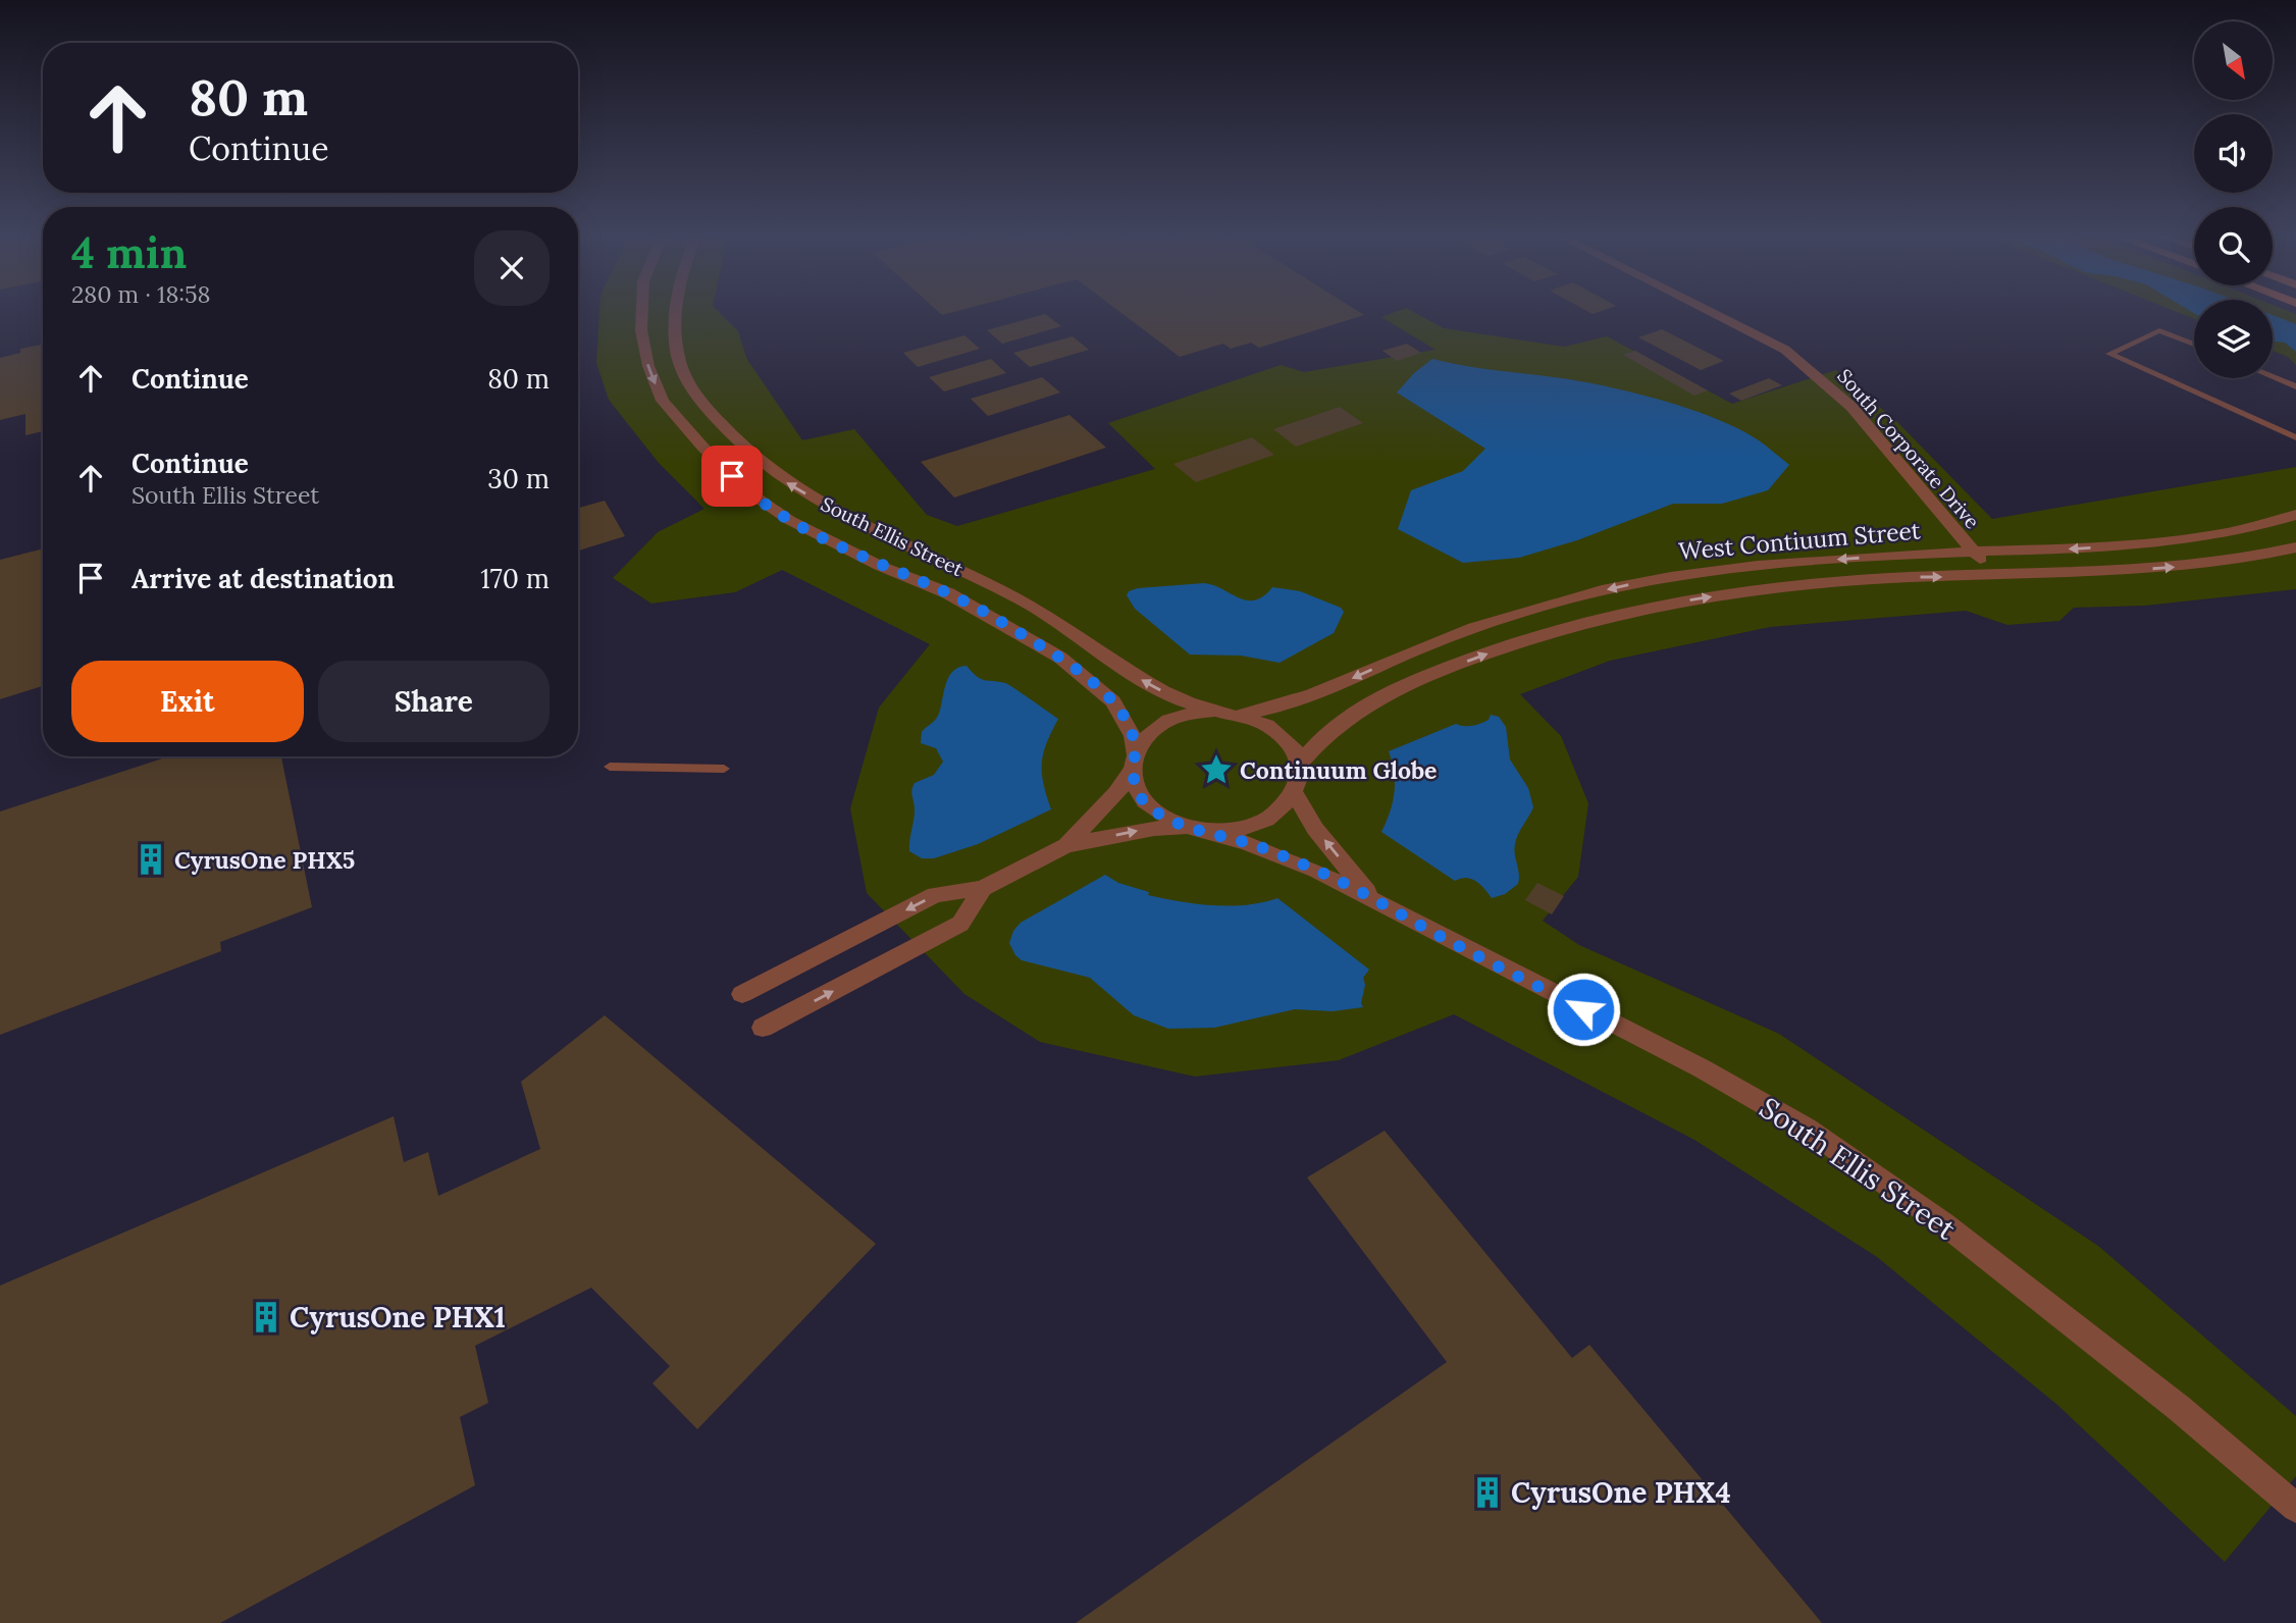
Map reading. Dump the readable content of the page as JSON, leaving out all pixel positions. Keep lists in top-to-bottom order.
{
  "streets": {
    "street": ["South Corporate Drive", "South Ellis Street", "West Contiuum Street"]
  },
  "crossings": [
    ["South Corporate Drive", "West Contiuum Street"],
    ["South Ellis Street", "West Contiuum Street"]
  ],
  "places": {
    "place": ["Continuum Globe"],
    "building": ["CyrusOne PHX5", "CyrusOne PHX1", "CyrusOne PHX4"]
  },
  "north": "bottom right",
  "page": {
    "turn": ["80 m", "Continue"],
    "heading": ["4 min", "280 m · 18:58"],
    "list": [
      {
        "name": "Continue",
        "value": "80 m"
      },
      {
        "name": "Continue",
        "note": "South Ellis Street",
        "value": "30 m"
      },
      {
        "name": "Arrive at destination",
        "value": "170 m"
      }
    ],
    "buttons": ["Exit", "Share"]
  }
}
